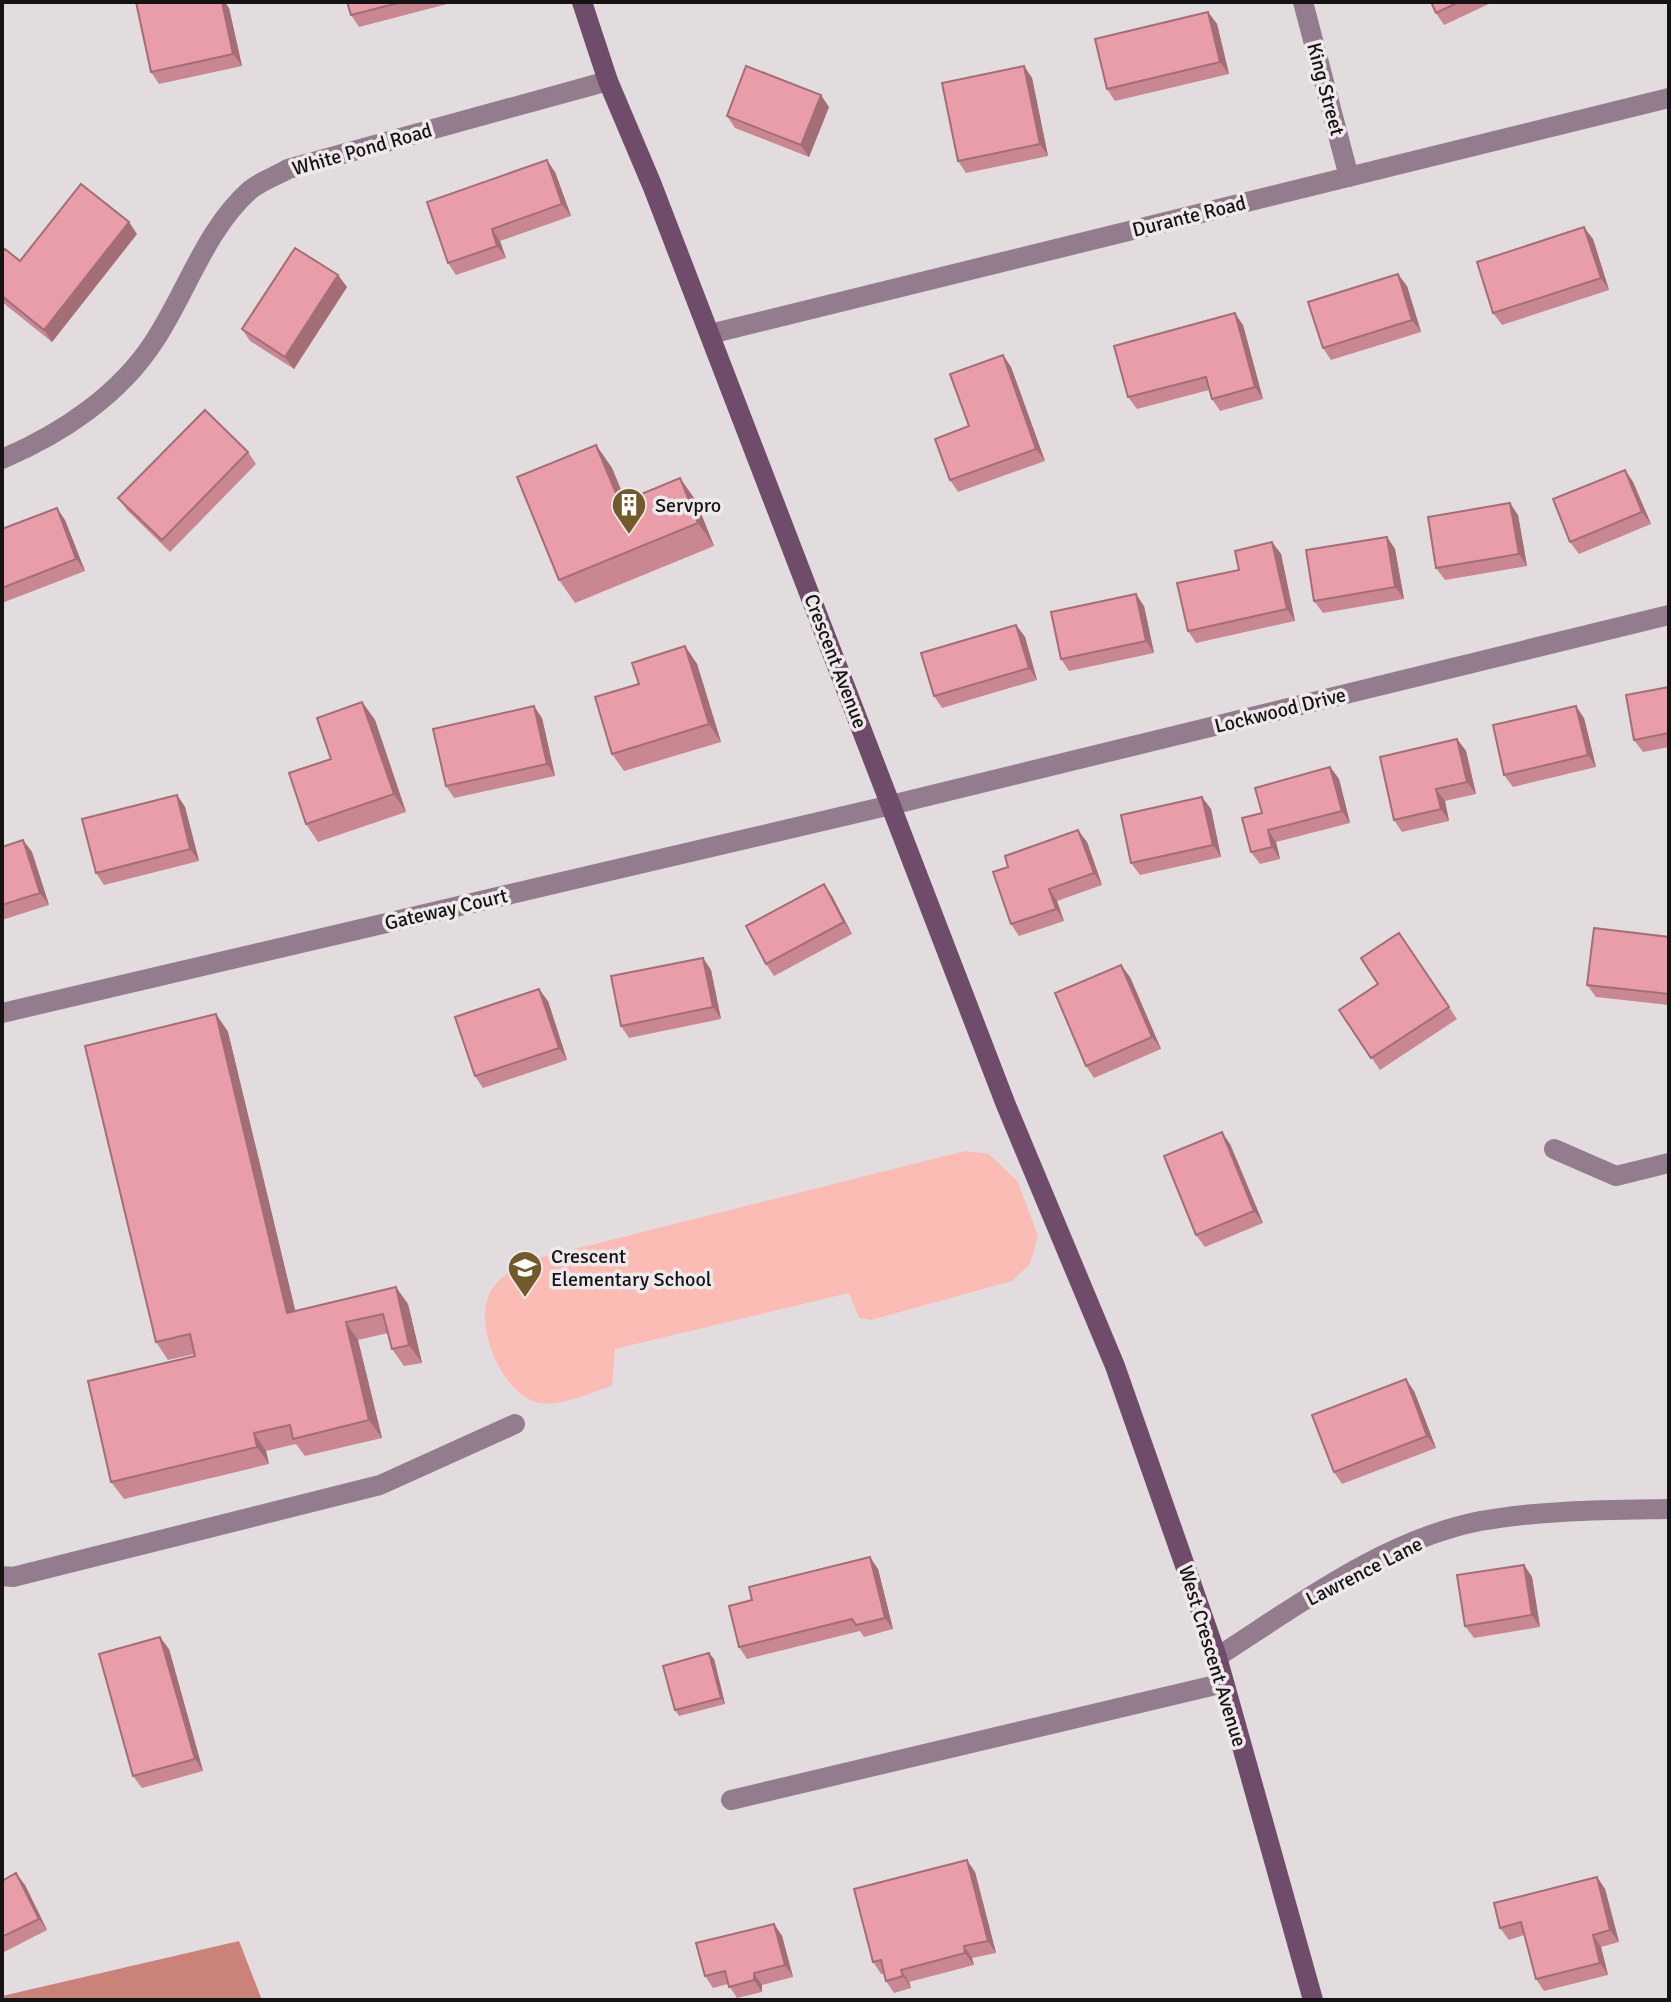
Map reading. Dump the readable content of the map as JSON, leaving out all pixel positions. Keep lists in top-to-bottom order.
{
  "streets": {
    "main road": ["Crescent Avenue", "West Crescent Avenue"],
    "street": [
      "King Street",
      "White Pond Road",
      "Durante Road",
      "Lockwood Drive",
      "Gateway Court",
      "Lawrence Lane"
    ]
  },
  "crossings": [
    ["King Street", "Durante Road"],
    ["White Pond Road", "Crescent Avenue"],
    ["Durante Road", "Crescent Avenue"],
    ["Crescent Avenue", "Lockwood Drive"],
    ["Crescent Avenue", "Gateway Court"],
    ["Crescent Avenue", "West Crescent Avenue"],
    ["Lockwood Drive", "Gateway Court"],
    ["Lawrence Lane", "West Crescent Avenue"]
  ],
  "places": {
    "building": ["Servpro"],
    "school or university": ["Crescent Elementary School"]
  }
}
